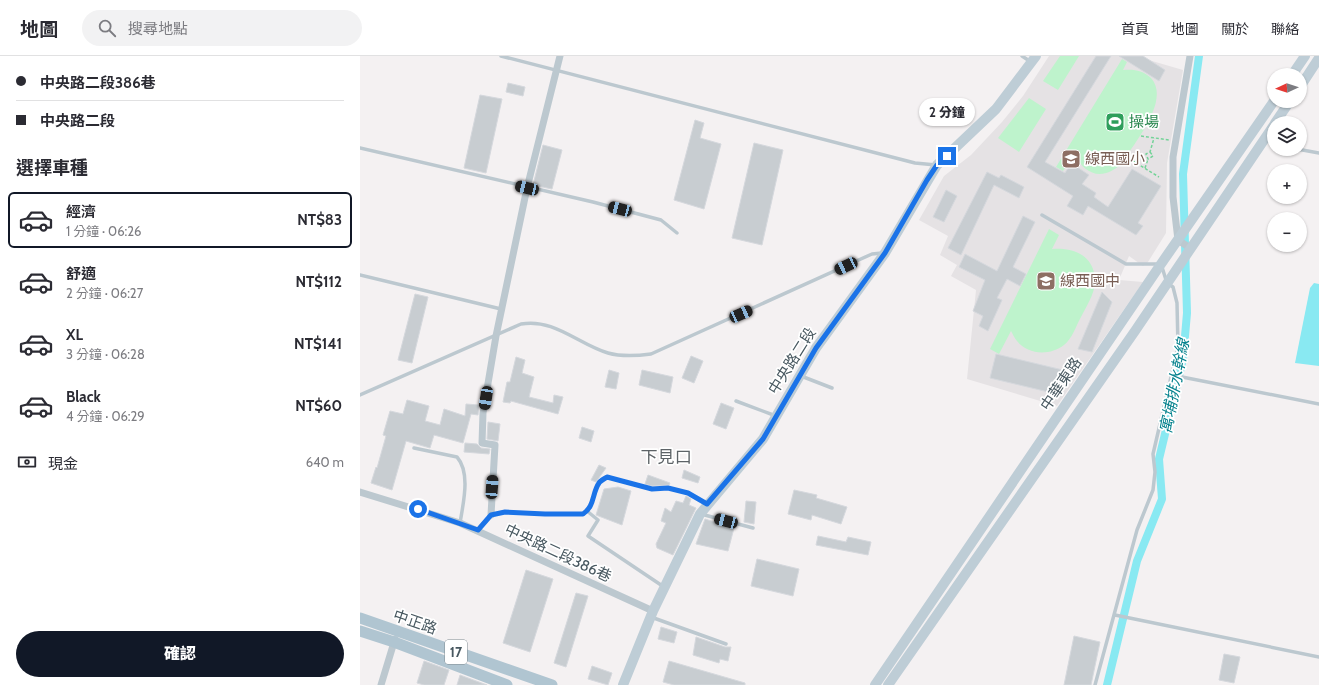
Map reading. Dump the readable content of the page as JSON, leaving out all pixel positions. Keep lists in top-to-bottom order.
{
  "streets": {
    "main road": [
      "中央路二段",
      "中華東路",
      "中正路",
      "17"
    ],
    "street": ["中央路二段386巷"]
  },
  "crossings": [
    ["中央路二段", "中央路二段386巷"]
  ],
  "districts": ["下見口"],
  "water": ["寓埔排水幹線"],
  "places": {
    "sports": ["操場"],
    "school or university": ["線西國小", "線西國中"]
  },
  "north": "left",
  "page": {
    "header": "地圖",
    "search": "搜尋地點",
    "nav": [
      "首頁",
      "地圖",
      "關於",
      "聯絡"
    ],
    "banner": ["中央路二段386巷", "中央路二段"],
    "map_buttons": ["+", "−"],
    "bubble": "2 分鐘",
    "heading": "選擇車種",
    "list": [
      {
        "name": "經濟",
        "note": "1 分鐘 · 06:26",
        "value": "NT$83"
      },
      {
        "name": "舒適",
        "note": "2 分鐘 · 06:27",
        "value": "NT$112"
      },
      {
        "name": "XL",
        "note": "3 分鐘 · 06:28",
        "value": "NT$141"
      },
      {
        "name": "Black",
        "note": "4 分鐘 · 06:29",
        "value": "NT$60"
      }
    ],
    "pay": ["現金", "640 m"],
    "buttons": "確認"
  }
}
